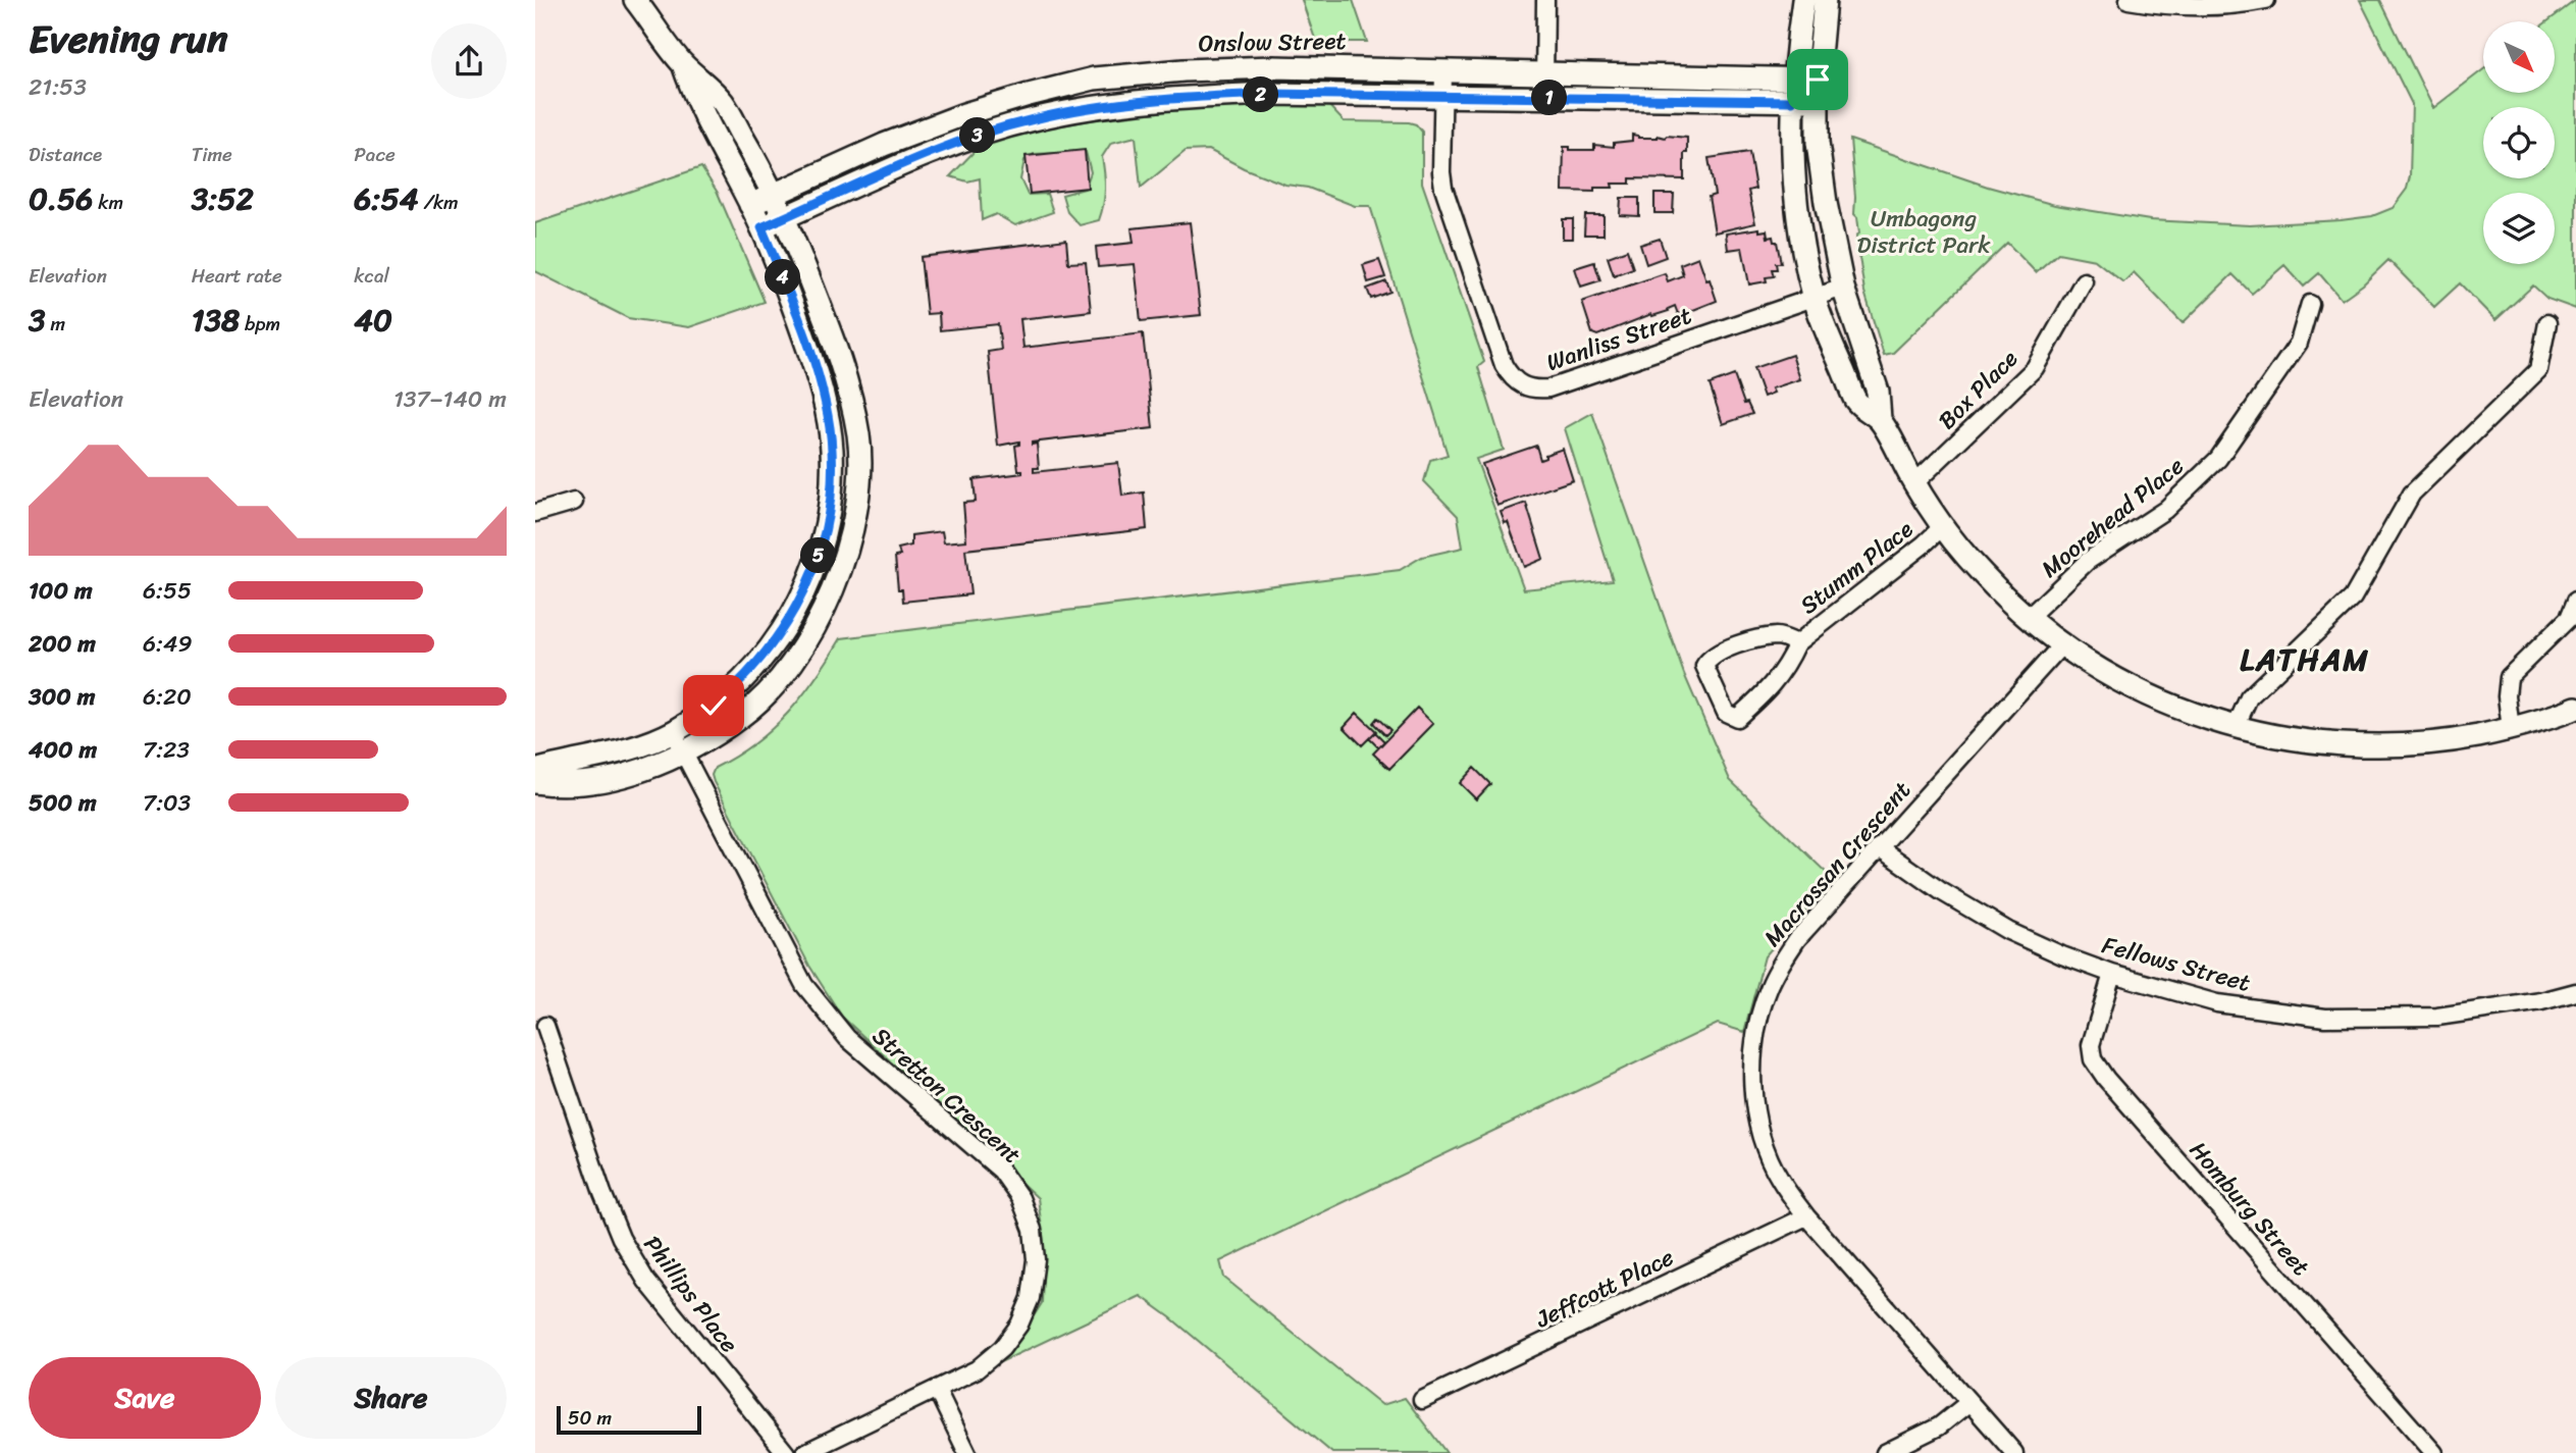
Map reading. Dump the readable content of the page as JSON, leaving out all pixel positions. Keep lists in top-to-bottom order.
{
  "streets": {
    "street": [
      "Onslow Street",
      "Wanliss Street",
      "Box Place",
      "Moorehead Place",
      "Stumm Place",
      "Macrossan Crescent",
      "Fellows Street",
      "Stretton Crescent",
      "Homburg Street",
      "Jeffcott Place",
      "Phillips Place"
    ]
  },
  "crossings": [
    ["Onslow Street", "Wanliss Street"],
    ["Macrossan Crescent", "Fellows Street"],
    ["Macrossan Crescent", "Jeffcott Place"],
    ["Fellows Street", "Homburg Street"]
  ],
  "districts": ["LATHAM"],
  "parks": ["Umbagong District Park"],
  "scale_bar": "50 m",
  "north": "bottom right",
  "page": {
    "heading": ["Evening run", "21:53"],
    "pins": [
      "2",
      "1",
      "3",
      "4",
      "5"
    ],
    "stats": [
      ["Distance", "0.56 km"],
      ["Time", "3:52"],
      ["Pace", "6:54 /km"],
      ["Elevation", "3 m"],
      ["Heart rate", "138 bpm"],
      ["kcal", "40"]
    ],
    "chart": ["Elevation", "137–140 m"],
    "list": [
      {
        "name": "100 m",
        "note": "6:55"
      },
      {
        "name": "200 m",
        "note": "6:49"
      },
      {
        "name": "300 m",
        "note": "6:20"
      },
      {
        "name": "400 m",
        "note": "7:23"
      },
      {
        "name": "500 m",
        "note": "7:03"
      }
    ],
    "buttons": ["Save", "Share"],
    "scale": "50 m"
  }
}
